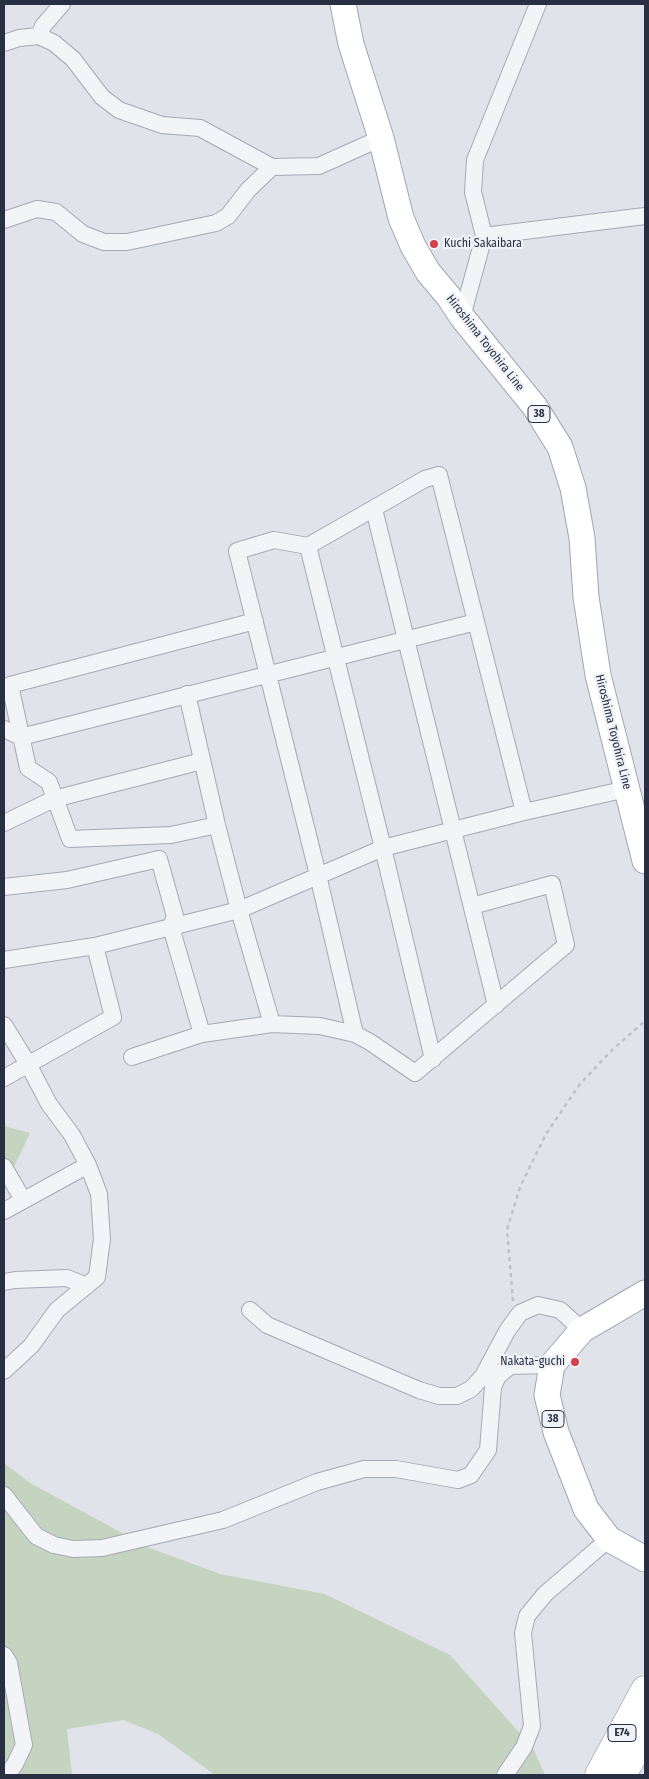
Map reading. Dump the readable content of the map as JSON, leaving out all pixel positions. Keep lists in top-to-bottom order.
{
  "streets": {
    "highway": ["E74"],
    "main road": ["Hiroshima Toyohira Line", "38"]
  },
  "places": ["Kuchi Sakaibara", "Nakata-guchi"]
}
